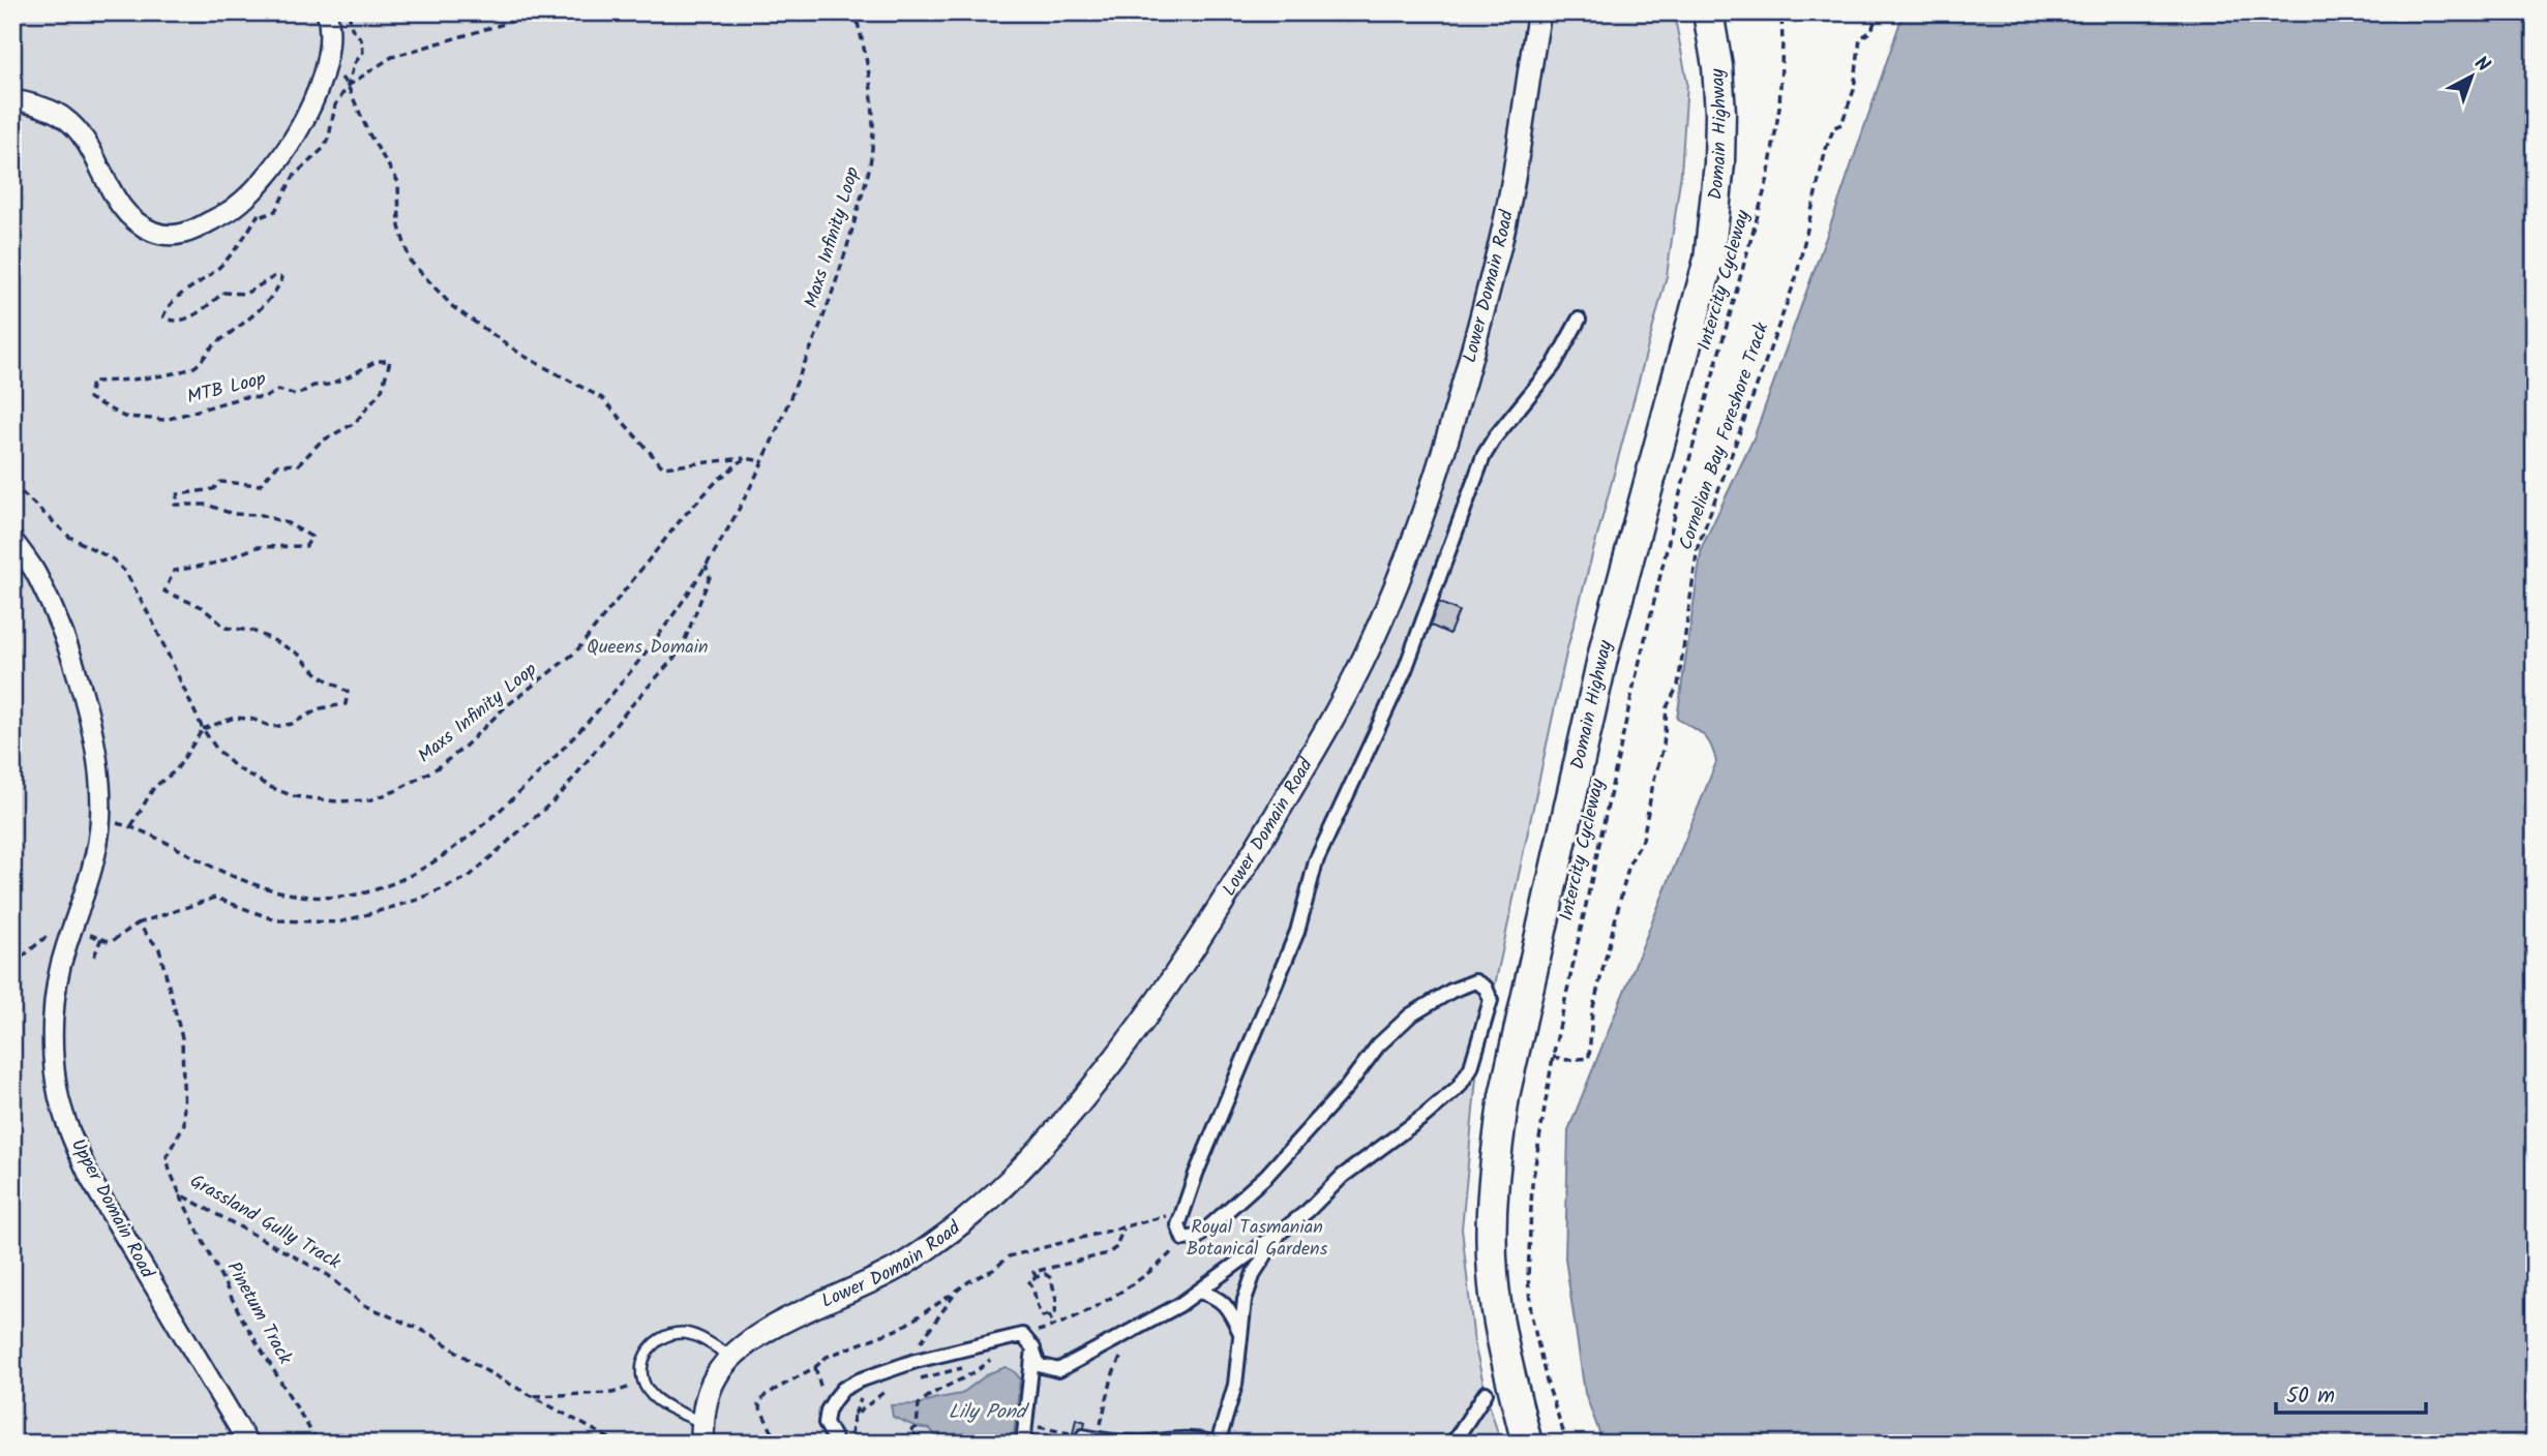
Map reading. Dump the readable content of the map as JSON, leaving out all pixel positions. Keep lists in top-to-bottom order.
{
  "streets": {
    "main road": ["Domain Highway"],
    "street": ["Lower Domain Road", "Upper Domain Road"],
    "path": [
      "Maxs Infinity Loop",
      "Intercity Cycleway",
      "MTB Loop",
      "Cornelian Bay Foreshore Track",
      "Grassland Gully Track",
      "Pinetum Track"
    ]
  },
  "crossings": [
    ["Maxs Infinity Loop", "MTB Loop"],
    ["Maxs Infinity Loop", "Upper Domain Road"],
    ["Intercity Cycleway", "Cornelian Bay Foreshore Track"],
    ["Grassland Gully Track", "Pinetum Track"]
  ],
  "water": ["Lily Pond"],
  "parks": ["Queens Domain", "Royal Tasmanian Botanical Gardens"],
  "scale_bar": "50 m",
  "north": "top right"
}
